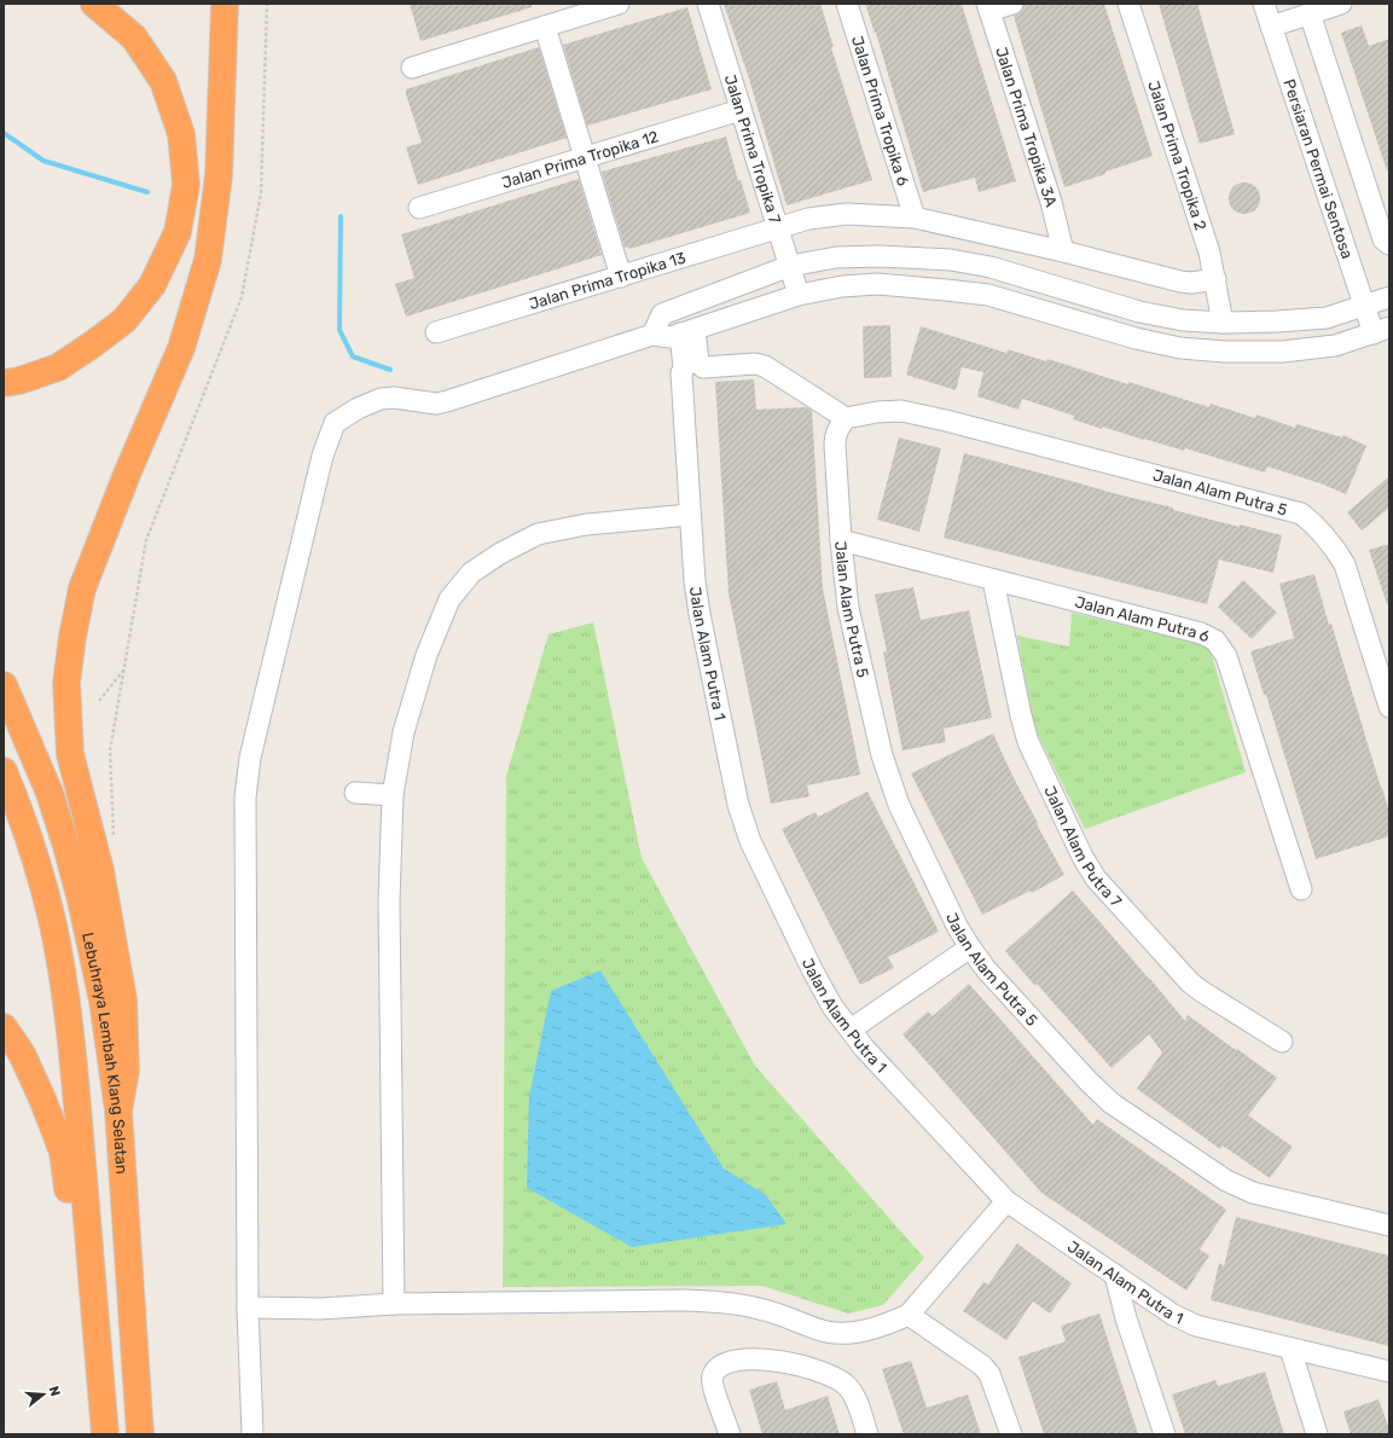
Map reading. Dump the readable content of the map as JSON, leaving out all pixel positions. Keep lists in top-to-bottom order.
{
  "streets": {
    "highway": ["Lebuhraya Lembah Klang Selatan"],
    "street": [
      "Jalan Prima Tropika 6",
      "Jalan Prima Tropika 3A",
      "Jalan Prima Tropika 7",
      "Jalan Prima Tropika 2",
      "Jalan Prima Tropika 12",
      "Persiaran Permai Sentosa",
      "Jalan Prima Tropika 13",
      "Jalan Alam Putra 5",
      "Jalan Alam Putra 6",
      "Jalan Alam Putra 1",
      "Jalan Alam Putra 7"
    ]
  },
  "crossings": [
    ["Jalan Prima Tropika 6", "Jalan Prima Tropika 13"],
    ["Jalan Prima Tropika 3A", "Jalan Prima Tropika 13"],
    ["Jalan Prima Tropika 7", "Jalan Prima Tropika 12"],
    ["Jalan Prima Tropika 7", "Jalan Prima Tropika 13"],
    ["Jalan Prima Tropika 2", "Jalan Prima Tropika 13"],
    ["Jalan Alam Putra 5", "Jalan Alam Putra 6"],
    ["Jalan Alam Putra 6", "Jalan Alam Putra 7"]
  ],
  "north": "right"
}
